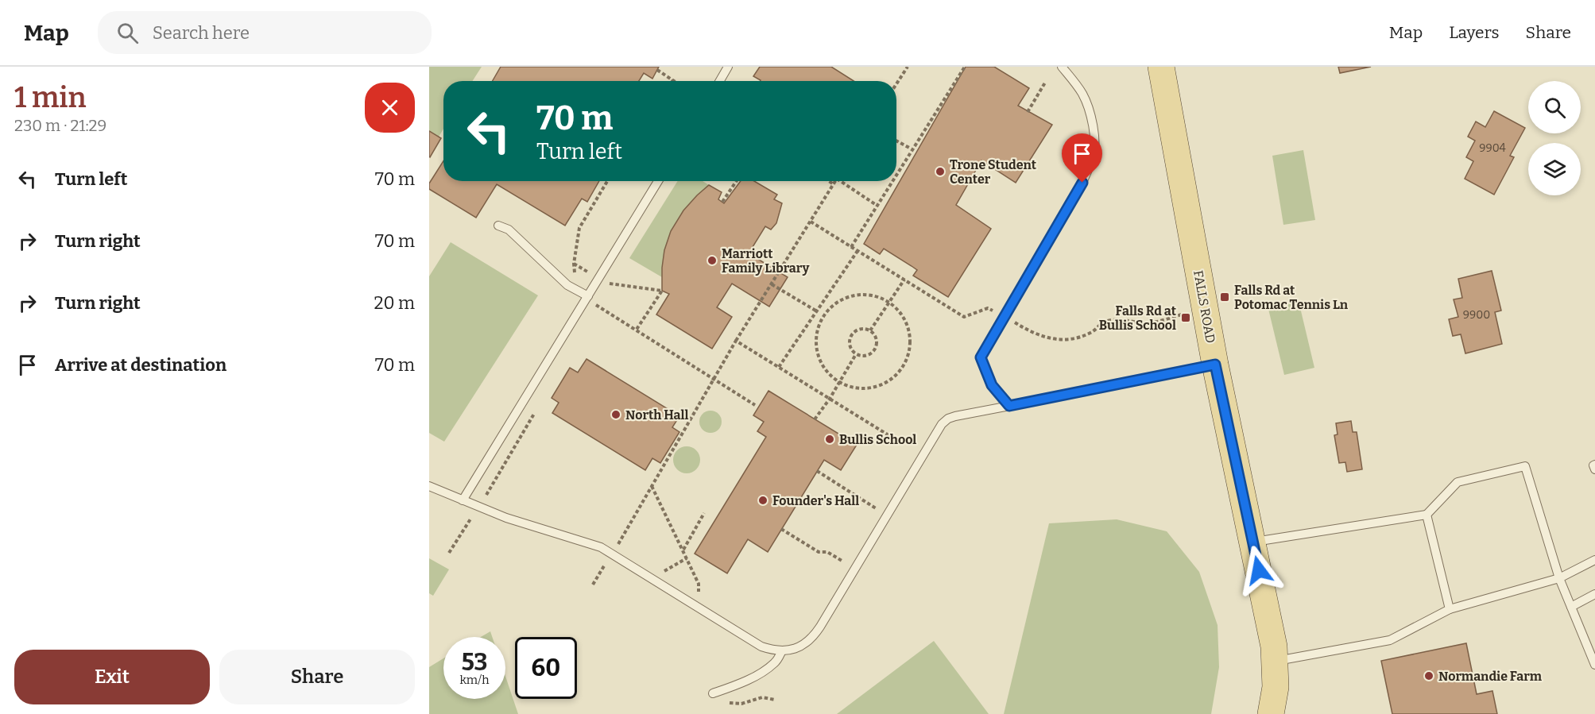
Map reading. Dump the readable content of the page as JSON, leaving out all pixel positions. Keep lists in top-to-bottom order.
{
  "streets": {
    "main road": ["FALLS ROAD"]
  },
  "places": {
    "other": [
      "Trone Student Center",
      "Marriott Family Library",
      "North Hall",
      "Bullis School",
      "Founder's Hall",
      "Normandie Farm"
    ],
    "transit": ["Falls Rd at Potomac Tennis Ln", "Falls Rd at Bullis School"]
  },
  "house_numbers": ["9904", "9900"],
  "page": {
    "header": "Map",
    "search": "Search here",
    "nav": ["Map", "Layers", "Share"],
    "heading": ["1 min", "230 m · 21:29"],
    "turn": ["70 m", "Turn left"],
    "list": [
      {
        "name": "Turn left",
        "value": "70 m"
      },
      {
        "name": "Turn right",
        "value": "70 m"
      },
      {
        "name": "Turn right",
        "value": "20 m"
      },
      {
        "name": "Arrive at destination",
        "value": "70 m"
      }
    ],
    "speed": "53 km/h",
    "limit": "60",
    "buttons": ["Exit", "Share"]
  }
}
